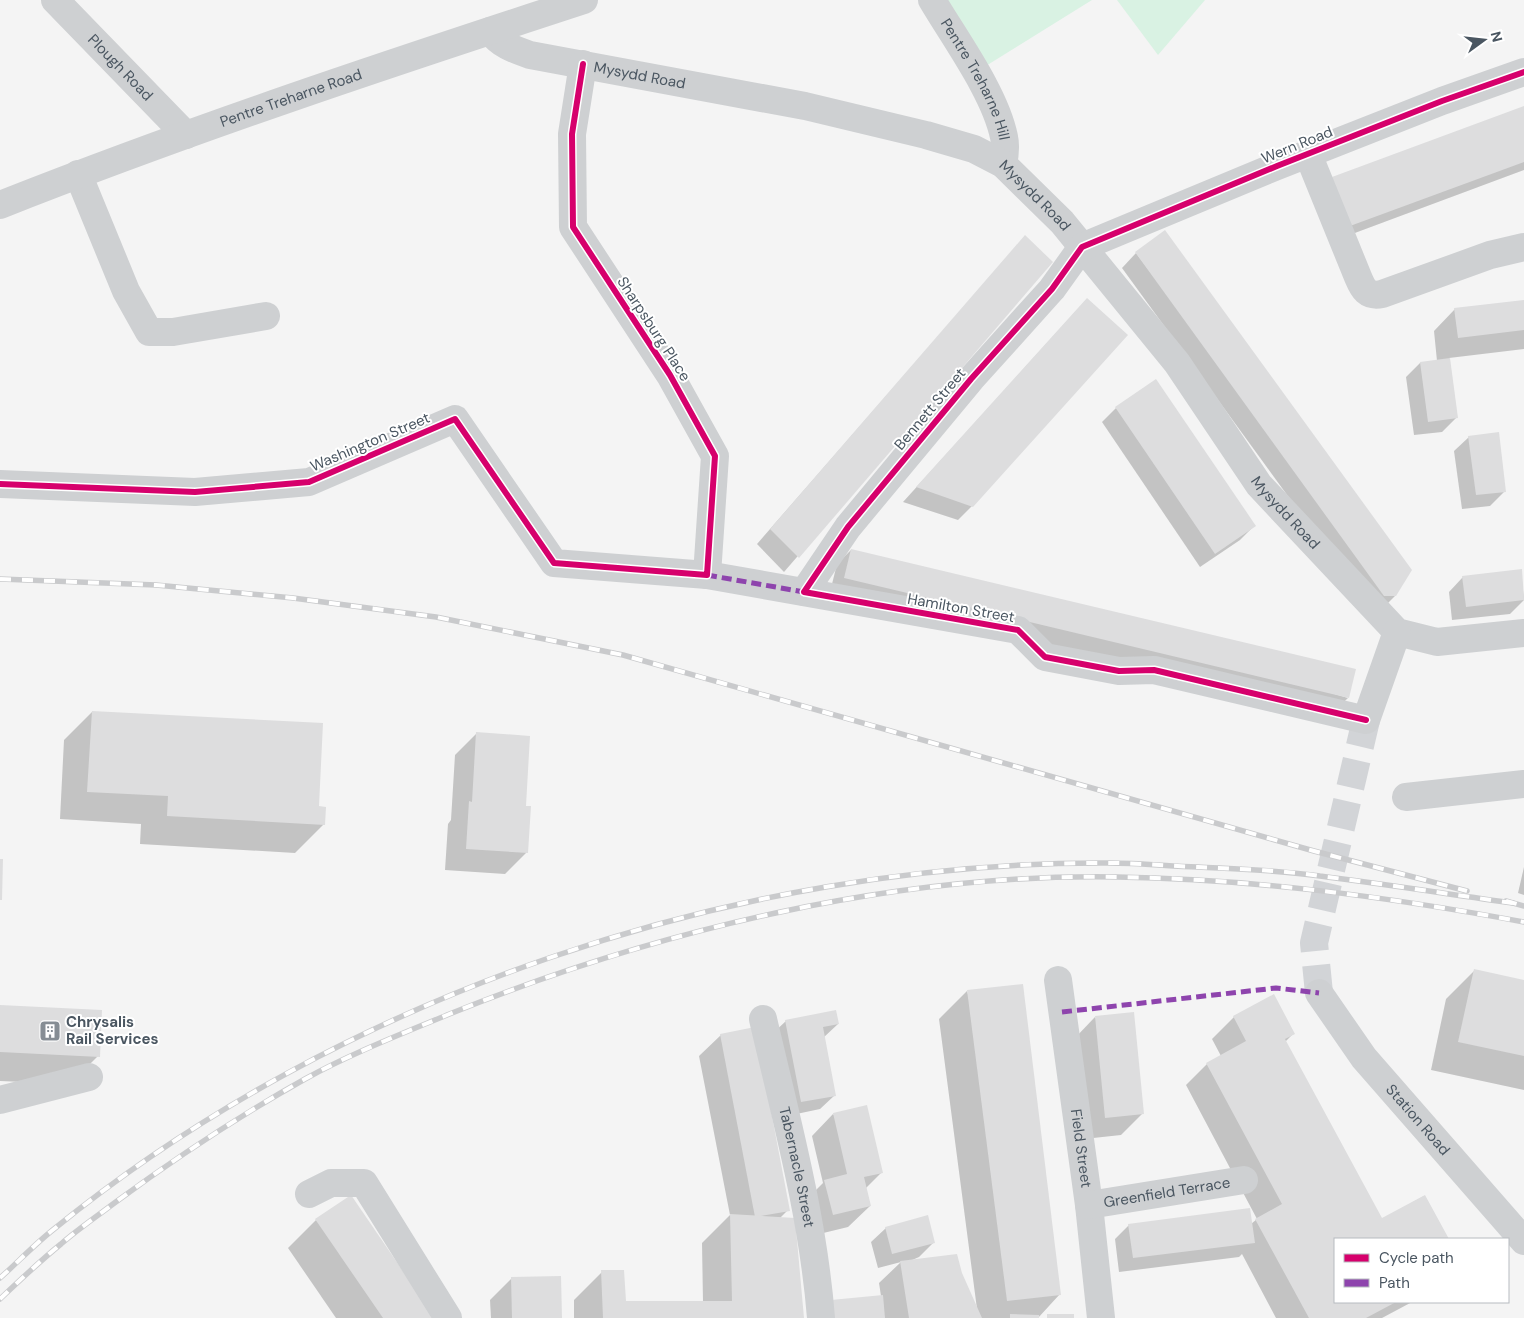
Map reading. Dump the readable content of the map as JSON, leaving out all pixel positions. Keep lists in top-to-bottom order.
{
  "streets": {
    "street": [
      "Plough Road",
      "Mysydd Road",
      "Pentre Treharne Hill",
      "Pentre Treharne Road",
      "Wern Road",
      "Sharpsburg Place",
      "Bennett Street",
      "Washington Street",
      "Hamilton Street",
      "Station Road",
      "Field Street",
      "Tabernacle Street",
      "Greenfield Terrace"
    ]
  },
  "crossings": [
    ["Plough Road", "Pentre Treharne Road"],
    ["Mysydd Road", "Pentre Treharne Hill"],
    ["Mysydd Road", "Pentre Treharne Road"],
    ["Mysydd Road", "Wern Road"],
    ["Mysydd Road", "Sharpsburg Place"],
    ["Mysydd Road", "Bennett Street"],
    ["Mysydd Road", "Hamilton Street"],
    ["Wern Road", "Bennett Street"],
    ["Sharpsburg Place", "Washington Street"],
    ["Sharpsburg Place", "Hamilton Street"],
    ["Bennett Street", "Hamilton Street"],
    ["Washington Street", "Hamilton Street"],
    ["Field Street", "Greenfield Terrace"]
  ],
  "places": {
    "building": ["Chrysalis Rail Services"]
  },
  "legend": ["Cycle path", "Path"],
  "north": "right"
}
